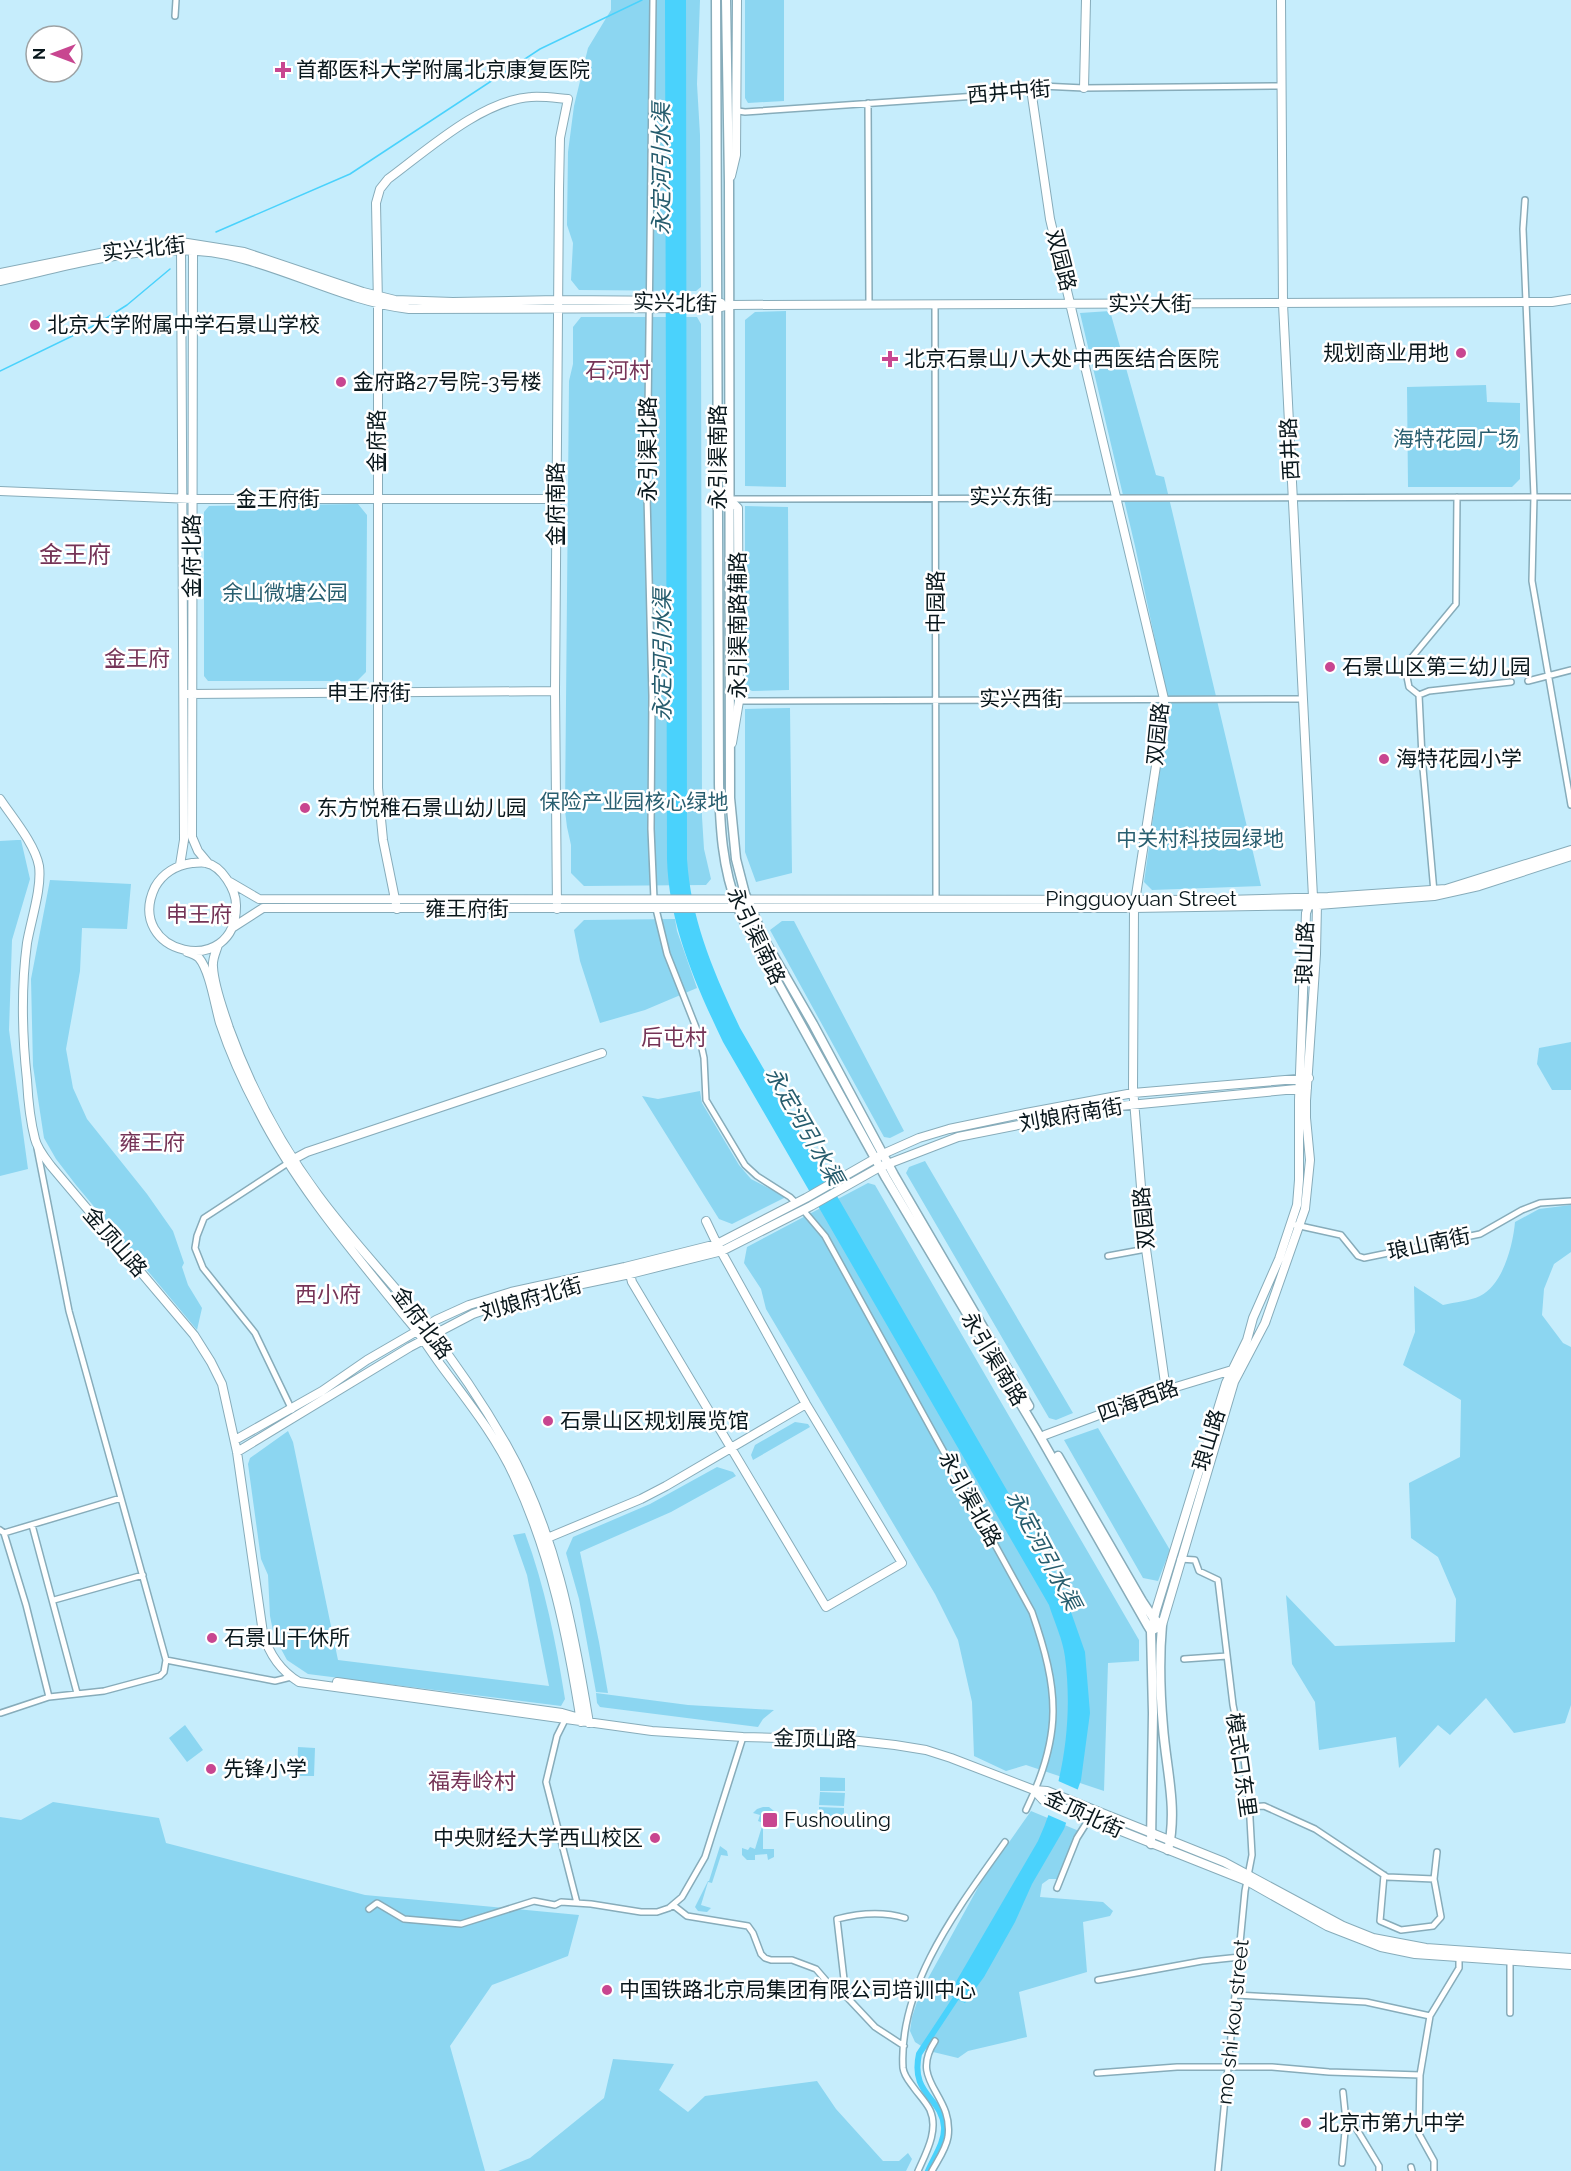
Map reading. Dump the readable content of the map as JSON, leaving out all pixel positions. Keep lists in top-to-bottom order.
{
  "streets": {
    "main road": [
      "实兴北街",
      "双园路",
      "实兴大街",
      "金府路",
      "西井路",
      "永引渠南路",
      "金王府街",
      "金府南路",
      "金府北路",
      "永引渠南路辅路",
      "申王府街",
      "Pingguoyuan Street",
      "雍王府街",
      "琅山路",
      "刘娘府南街",
      "金顶山路",
      "刘娘府北街",
      "四海西路",
      "金顶北街"
    ],
    "street": [
      "西井中街",
      "永引渠北路",
      "实兴东街",
      "中园路",
      "实兴西街",
      "琅山南街",
      "模式口东里",
      "mo shi kou street"
    ]
  },
  "crossings": [
    ["西井中街", "双园路"],
    ["西井中街", "西井路"],
    ["实兴北街", "实兴大街"],
    ["实兴北街", "金府路"],
    ["实兴北街", "永引渠北路"],
    ["实兴北街", "永引渠南路"],
    ["实兴北街", "金府南路"],
    ["实兴北街", "金府北路"],
    ["双园路", "实兴大街"],
    ["双园路", "实兴东街"],
    ["双园路", "实兴西街"],
    ["双园路", "Pingguoyuan Street"],
    ["双园路", "刘娘府南街"],
    ["双园路", "四海西路"],
    ["实兴大街", "西井路"],
    ["实兴大街", "永引渠南路"],
    ["实兴大街", "中园路"],
    ["金府路", "金王府街"],
    ["金府路", "金府南路"],
    ["金府路", "申王府街"],
    ["金府路", "雍王府街"],
    ["永引渠北路", "雍王府街"],
    ["永引渠北路", "金顶山路"],
    ["永引渠北路", "刘娘府北街"],
    ["永引渠北路", "金顶北街"],
    ["西井路", "实兴东街"],
    ["西井路", "实兴西街"],
    ["西井路", "Pingguoyuan Street"],
    ["西井路", "琅山路"],
    ["永引渠南路", "实兴东街"],
    ["永引渠南路", "永引渠南路辅路"],
    ["永引渠南路", "Pingguoyuan Street"],
    ["永引渠南路", "琅山路"],
    ["永引渠南路", "刘娘府南街"],
    ["永引渠南路", "刘娘府北街"],
    ["永引渠南路", "四海西路"],
    ["永引渠南路", "金顶北街"],
    ["实兴东街", "中园路"],
    ["实兴东街", "永引渠南路辅路"],
    ["金王府街", "金府南路"],
    ["金王府街", "金府北路"],
    ["金府南路", "申王府街"],
    ["金府南路", "雍王府街"],
    ["金府北路", "申王府街"],
    ["金府北路", "雍王府街"],
    ["金府北路", "金顶山路"],
    ["金府北路", "刘娘府北街"],
    ["中园路", "实兴西街"],
    ["中园路", "Pingguoyuan Street"],
    ["永引渠南路辅路", "实兴西街"],
    ["Pingguoyuan Street", "雍王府街"],
    ["Pingguoyuan Street", "琅山路"],
    ["琅山路", "刘娘府南街"],
    ["琅山路", "琅山南街"],
    ["琅山路", "四海西路"],
    ["琅山路", "模式口东里"],
    ["刘娘府南街", "刘娘府北街"],
    ["金顶山路", "刘娘府北街"],
    ["金顶山路", "金顶北街"],
    ["模式口东里", "金顶北街"],
    ["模式口东里", "mo shi kou street"],
    ["金顶北街", "mo shi kou street"]
  ],
  "districts": [
    "石河村",
    "金王府",
    "金王府",
    "申王府",
    "后屯村",
    "雍王府",
    "西小府",
    "福寿岭村"
  ],
  "water": ["永定河引水渠"],
  "parks": [
    "海特花园广场",
    "余山微塘公园",
    "保险产业园核心绿地",
    "中关村科技园绿地"
  ],
  "places": {
    "health": ["首都医科大学附属北京康复医院", "北京石景山八大处中西医结合医院"],
    "other": [
      "北京大学附属中学石景山学校",
      "规划商业用地",
      "金府路27号院-3号楼",
      "石景山区第三幼儿园",
      "海特花园小学",
      "东方悦稚石景山幼儿园",
      "石景山区规划展览馆",
      "石景山干休所",
      "先锋小学",
      "中央财经大学西山校区",
      "中国铁路北京局集团有限公司培训中心",
      "北京市第九中学"
    ],
    "transit": ["Fushouling"]
  },
  "north": "left"
}
